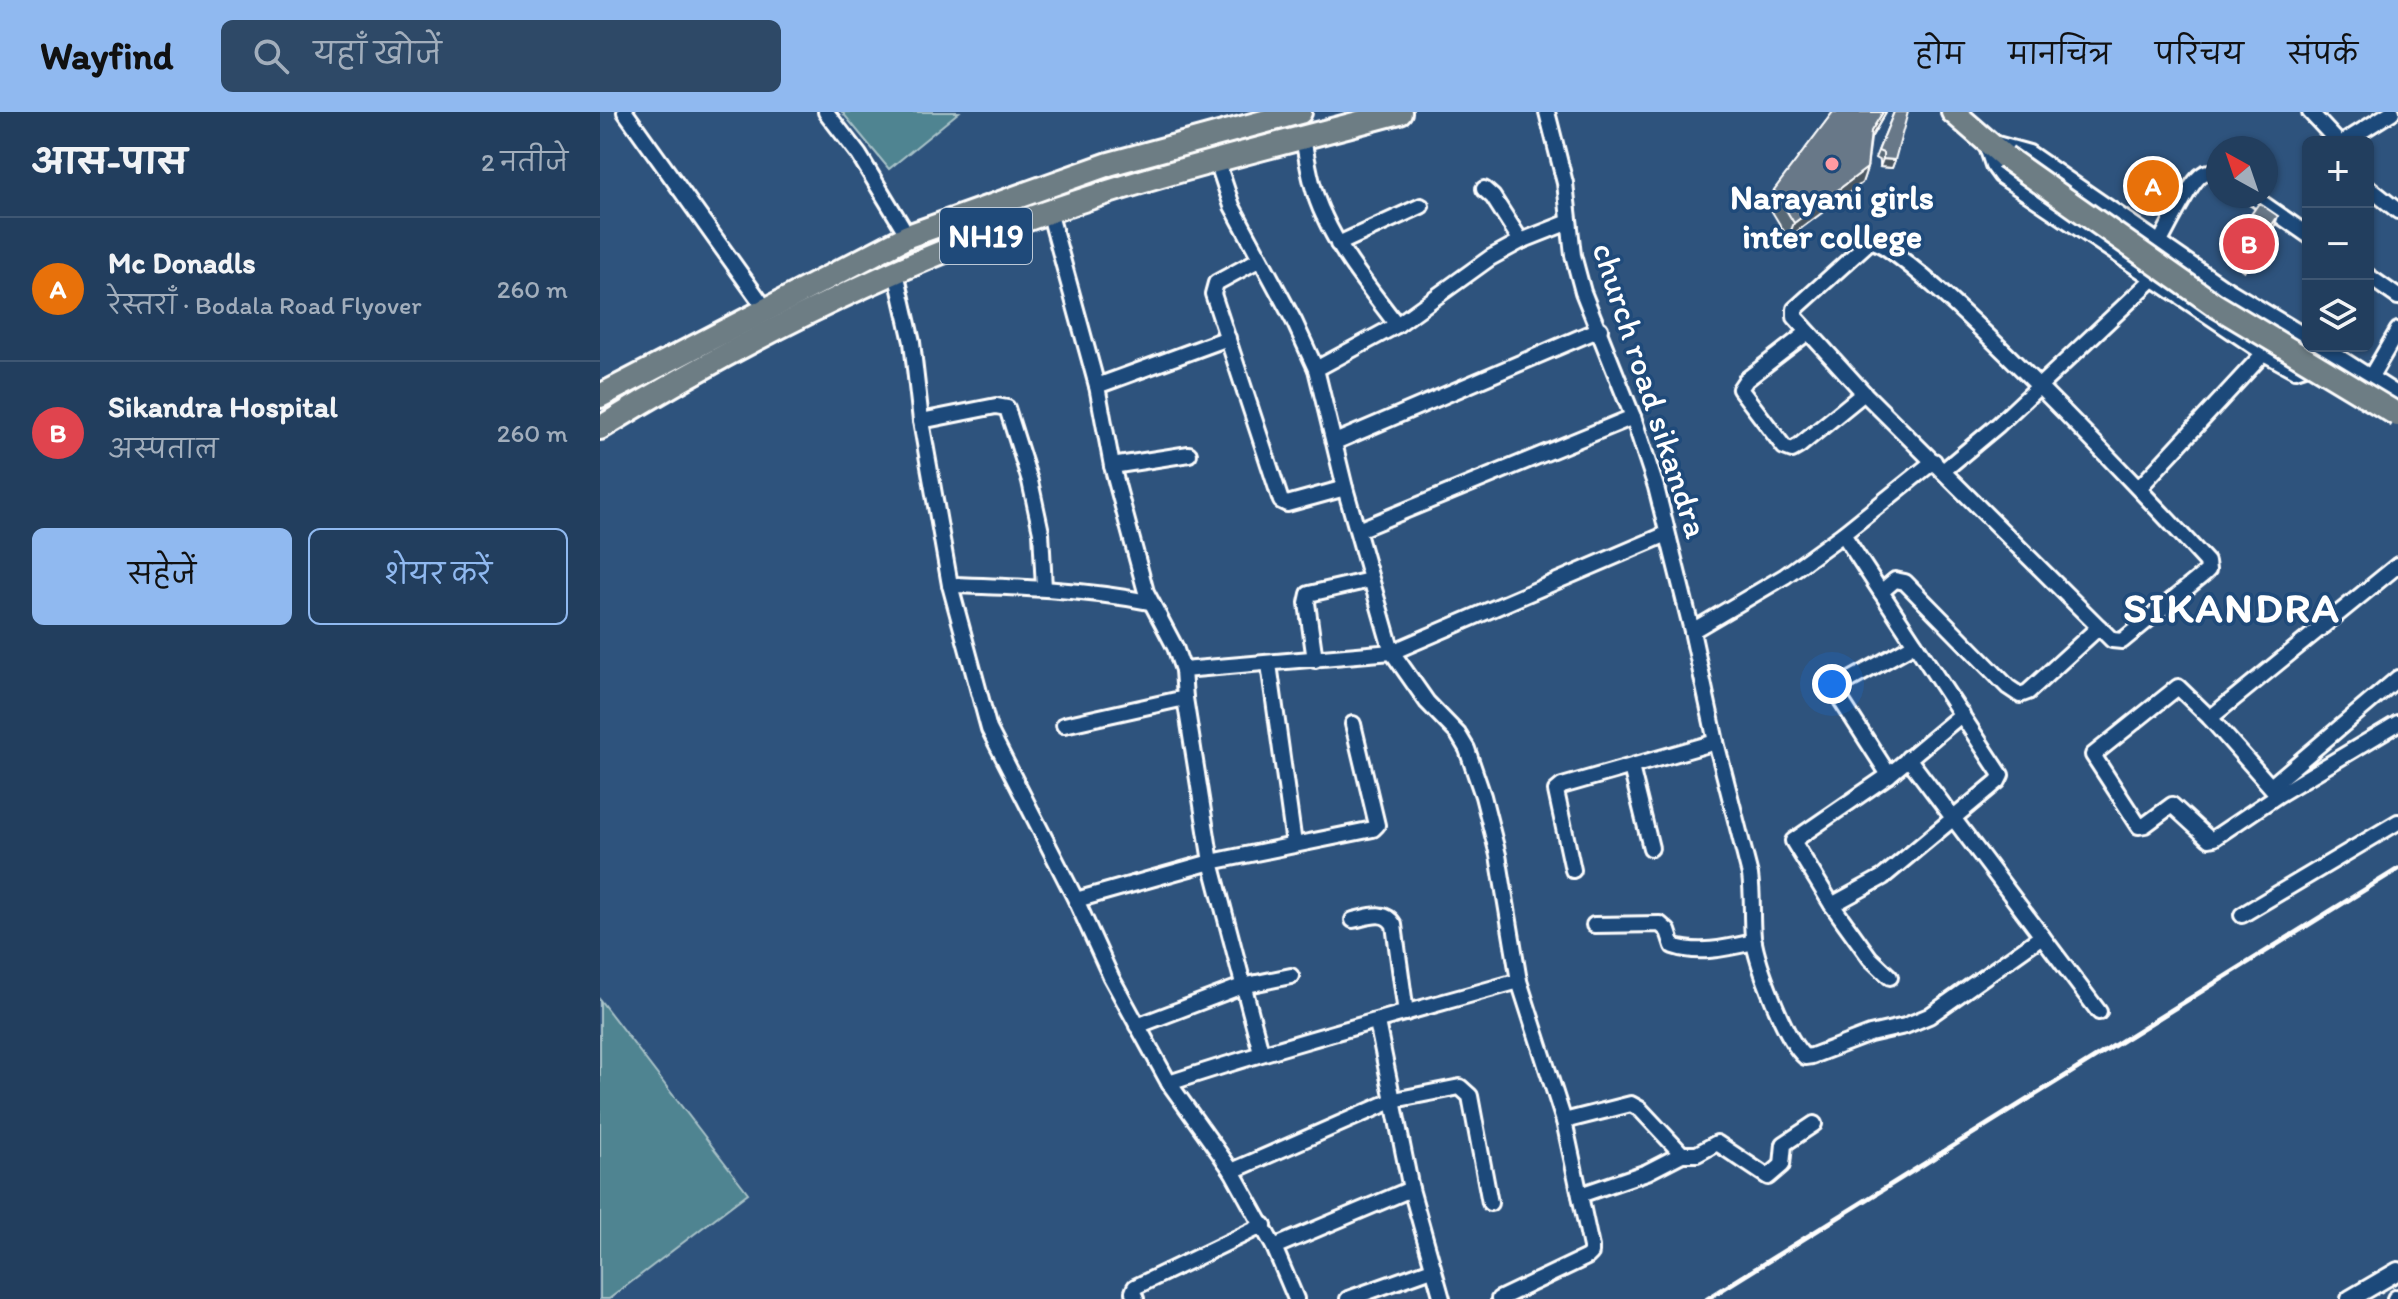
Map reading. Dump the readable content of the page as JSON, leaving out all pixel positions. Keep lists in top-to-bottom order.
{
  "streets": {
    "main road": ["NH19"],
    "street": ["church road sikandra"]
  },
  "districts": ["SIKANDRA"],
  "places": ["Narayani girls inter college"],
  "north": "top left",
  "page": {
    "header": "Wayfind",
    "search": "यहाँ खोजें",
    "nav": [
      "होम",
      "मानचित्र",
      "परिचय",
      "संपर्क"
    ],
    "heading": ["आस-पास", "2 नतीजे"],
    "map_buttons": ["+", "−"],
    "pins": ["A", "B"],
    "list": [
      {
        "mark": "A",
        "name": "Mc Donadls",
        "note": "रेस्तराँ · Bodala Road Flyover",
        "value": "260 m"
      },
      {
        "mark": "B",
        "name": "Sikandra Hospital",
        "note": "अस्पताल",
        "value": "260 m"
      }
    ],
    "buttons": ["सहेजें", "शेयर करें"]
  }
}
